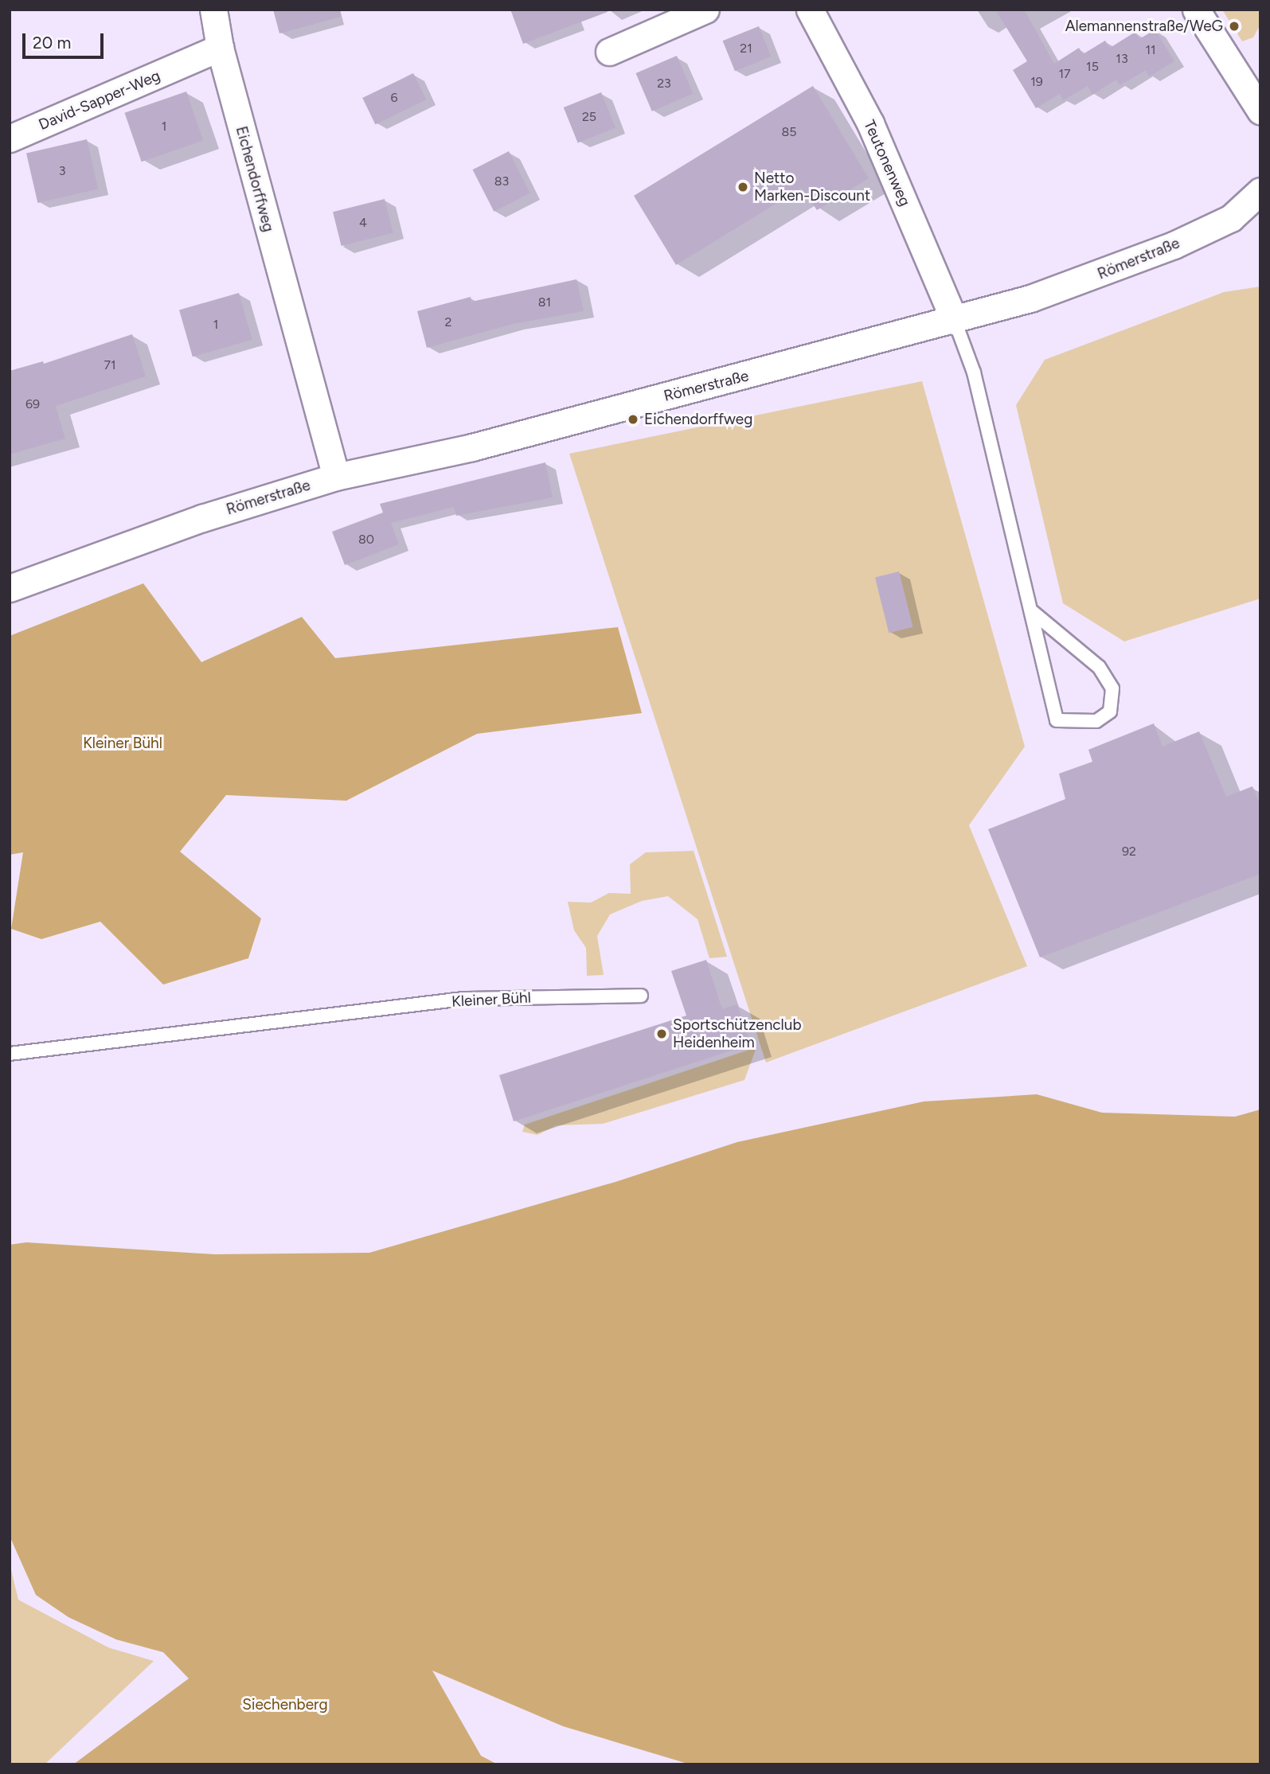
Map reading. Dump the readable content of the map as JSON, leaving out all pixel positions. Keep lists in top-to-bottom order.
{
  "streets": {
    "street": [
      "David-Sapper-Weg",
      "Teutonenweg",
      "Eichendorffweg",
      "Römerstraße"
    ],
    "lane": ["Kleiner Bühl"]
  },
  "crossings": [
    ["David-Sapper-Weg", "Eichendorffweg"],
    ["Teutonenweg", "Römerstraße"],
    ["Eichendorffweg", "Römerstraße"]
  ],
  "parks": ["Kleiner Bühl", "Siechenberg"],
  "places": [
    "Alemannenstraße/WeG",
    "Netto Marken-Discount",
    "Eichendorffweg",
    "Sportschützenclub Heidenheim"
  ],
  "house_numbers": [
    "21",
    "11",
    "13",
    "15",
    "17",
    "19",
    "23",
    "6",
    "25",
    "1",
    "85",
    "3",
    "83",
    "4",
    "81",
    "2",
    "1",
    "71",
    "69",
    "80",
    "92"
  ],
  "scale_bar": "20 m"
}
